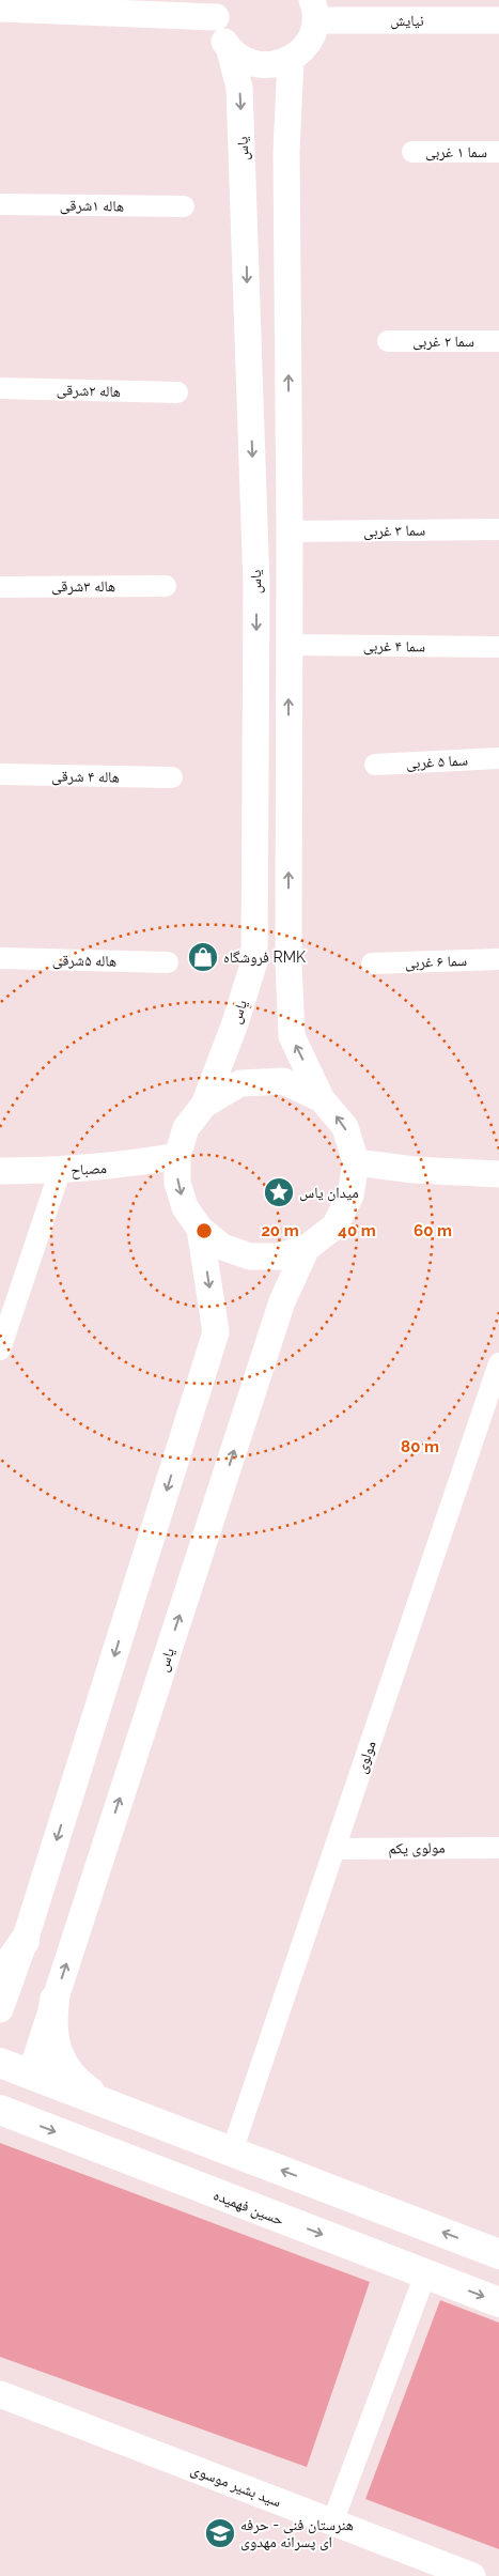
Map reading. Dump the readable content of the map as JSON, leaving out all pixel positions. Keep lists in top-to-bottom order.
{
  "streets": {
    "main road": ["حسین فهمیده"],
    "street": [
      "نیایش",
      "یاس",
      "سما ۱ غربی",
      "هاله ۱شرقی",
      "سما ۲ غربی",
      "هاله ۲شرقی",
      "سما ۳ غربی",
      "هاله ۳شرقی",
      "سما ۴ غربی",
      "سما ۵ غربی",
      "هاله ۴ شرقی",
      "هاله ۵شرقی",
      "سما ۶ غربی",
      "مصباح",
      "مولوی",
      "مولوی یکم",
      "سید بشیر موسوی"
    ]
  },
  "crossings": [
    ["یاس", "مصباح"],
    ["مولوی", "مولوی یکم"]
  ],
  "places": {
    "shop": ["فروشگاه RMK"],
    "place": ["میدان یاس"],
    "school or university": ["هنرستان فنی - حرفه ای پسرانه مهدوی"]
  },
  "rings": [
    "20 m",
    "40 m",
    "60 m",
    "80 m"
  ]
}
